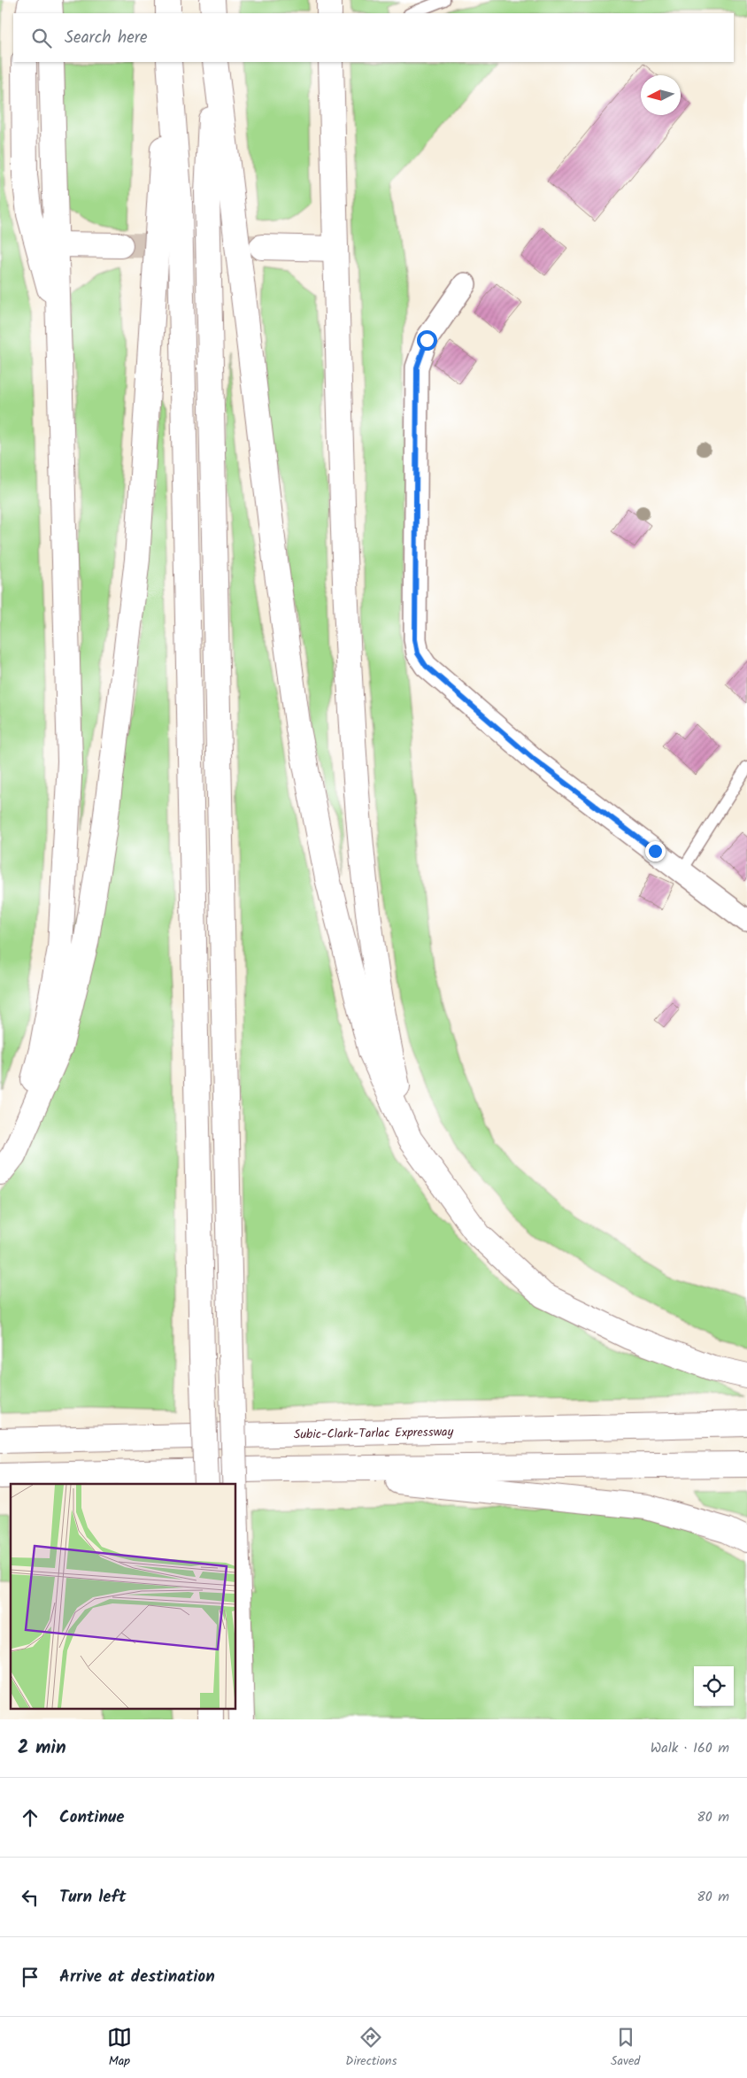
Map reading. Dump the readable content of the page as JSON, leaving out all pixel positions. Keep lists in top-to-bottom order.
{
  "streets": {
    "highway": ["Subic-Clark-Tarlac Expressway"]
  },
  "north": "left",
  "page": {
    "search": "Search here",
    "heading": ["2 min", "Walk · 160 m"],
    "list": [
      ["Continue", "80 m"],
      ["Turn left", "80 m"],
      "Arrive at destination"
    ],
    "nav": ["Map", "Directions", "Saved"]
  }
}
